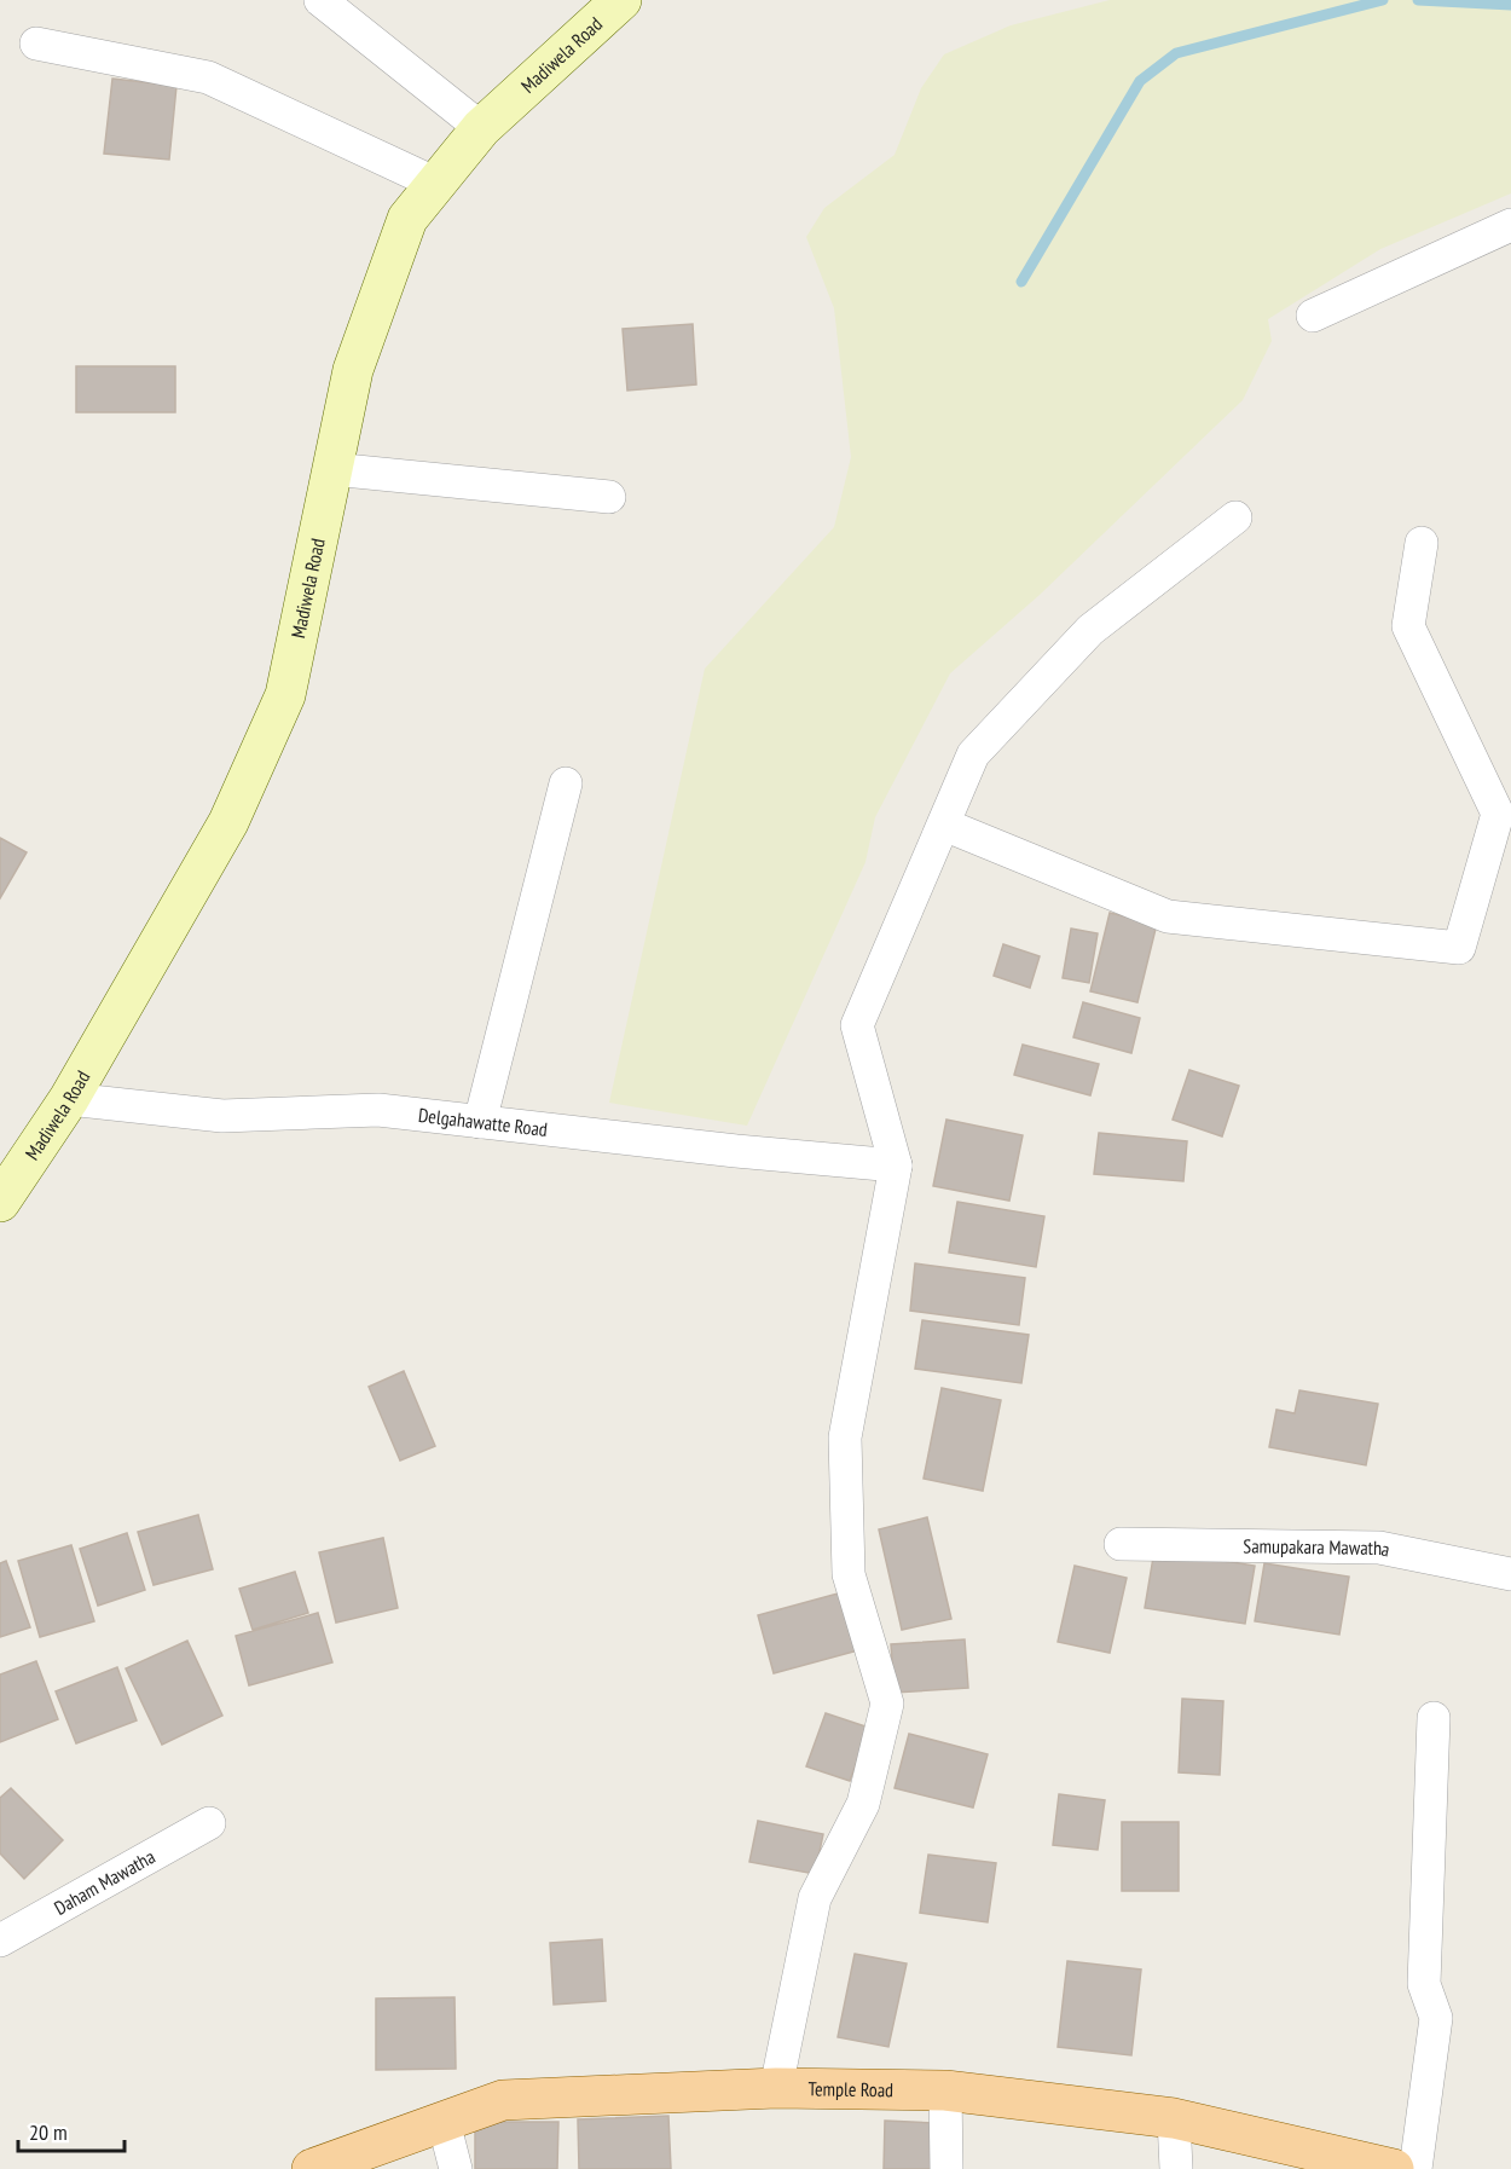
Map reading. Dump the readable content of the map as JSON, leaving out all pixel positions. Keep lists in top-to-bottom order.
{
  "streets": {
    "main road": ["Madiwela Road", "Temple Road"],
    "street": ["Delgahawatte Road", "Samupakara Mawatha", "Daham Mawatha"]
  },
  "crossings": [
    ["Madiwela Road", "Delgahawatte Road"]
  ],
  "scale_bar": "20 m"
}
